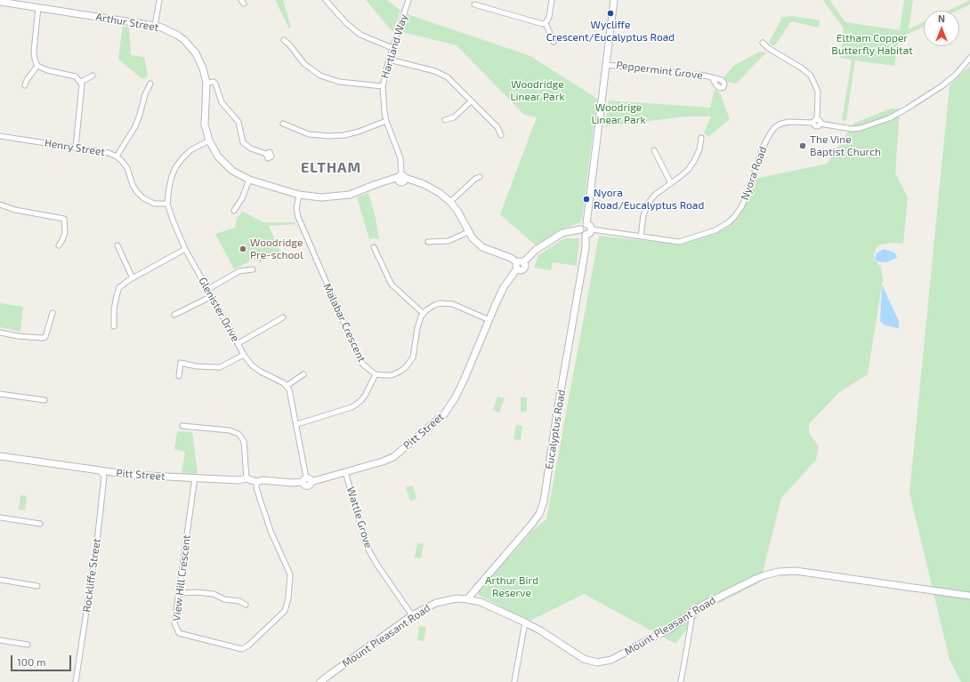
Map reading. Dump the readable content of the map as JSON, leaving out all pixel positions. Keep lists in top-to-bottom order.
{
  "streets": {
    "street": [
      "Arthur Street",
      "Hartland Way",
      "Peppermint Grove",
      "Henry Street",
      "Nyora Road",
      "Glenister Drive",
      "Malabar Crescent",
      "Eucalyptus Road",
      "Pitt Street",
      "Wattle Grove",
      "Rockliffe Street",
      "View Hill Crescent",
      "Mount Pleasant Road"
    ]
  },
  "crossings": [
    ["Arthur Street", "Hartland Way"],
    ["Arthur Street", "Glenister Drive"],
    ["Arthur Street", "Malabar Crescent"],
    ["Arthur Street", "Pitt Street"],
    ["Henry Street", "Glenister Drive"],
    ["Nyora Road", "Eucalyptus Road"],
    ["Nyora Road", "Pitt Street"],
    ["Eucalyptus Road", "Pitt Street"],
    ["Eucalyptus Road", "Mount Pleasant Road"],
    ["Pitt Street", "Wattle Grove"],
    ["Pitt Street", "Rockliffe Street"],
    ["Pitt Street", "View Hill Crescent"],
    ["Wattle Grove", "Mount Pleasant Road"]
  ],
  "districts": ["ELTHAM"],
  "parks": [
    "Eltham Copper Butterfly Habitat",
    "Woodridge Linear Park",
    "Woodrige Linear Park",
    "Arthur Bird Reserve"
  ],
  "places": [
    "Wycliffe Crescent/Eucalyptus Road",
    "The Vine Baptist Church",
    "Nyora Road/Eucalyptus Road",
    "Woodridge Pre-school"
  ],
  "scale_bar": "100 m",
  "north": "top"
}
